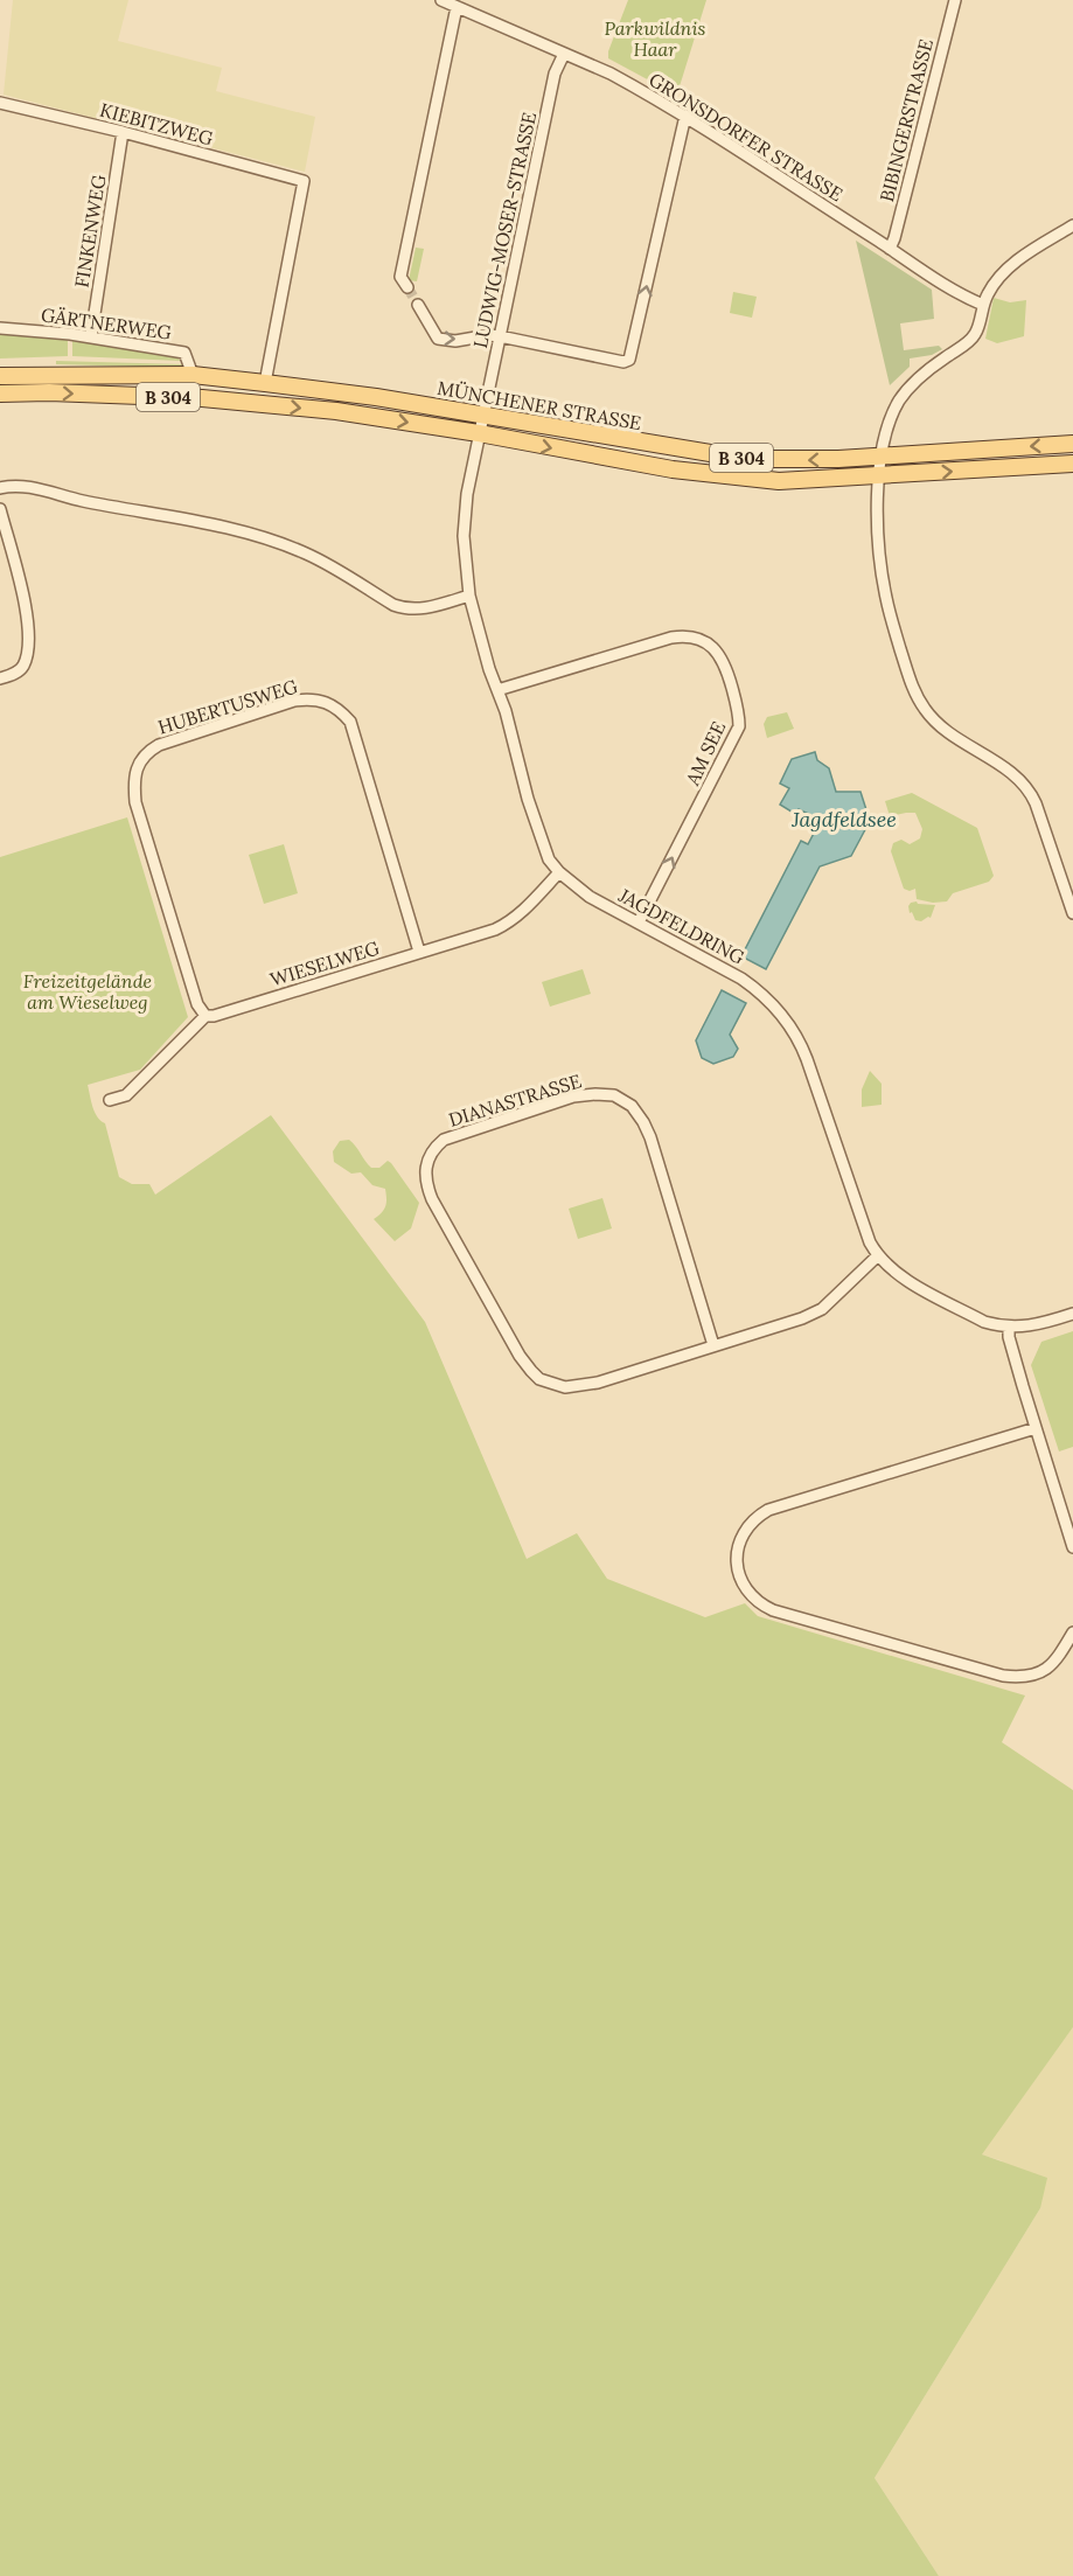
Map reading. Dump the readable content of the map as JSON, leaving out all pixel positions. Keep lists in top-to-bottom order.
{
  "streets": {
    "main road": ["B 304", "MÜNCHENER STRASSE"],
    "street": [
      "BIBINGERSTRASSE",
      "KIEBITZWEG",
      "GRONSDORFER STRASSE",
      "LUDWIG-MOSER-STRASSE",
      "FINKENWEG",
      "GÄRTNERWEG",
      "HUBERTUSWEG",
      "AM SEE",
      "JAGDFELDRING",
      "WIESELWEG",
      "DIANASTRASSE"
    ]
  },
  "crossings": [
    ["BIBINGERSTRASSE", "GRONSDORFER STRASSE"],
    ["KIEBITZWEG", "FINKENWEG"],
    ["KIEBITZWEG", "MÜNCHENER STRASSE"],
    ["GRONSDORFER STRASSE", "LUDWIG-MOSER-STRASSE"],
    ["LUDWIG-MOSER-STRASSE", "MÜNCHENER STRASSE"],
    ["LUDWIG-MOSER-STRASSE", "JAGDFELDRING"],
    ["FINKENWEG", "GÄRTNERWEG"],
    ["GÄRTNERWEG", "MÜNCHENER STRASSE"],
    ["MÜNCHENER STRASSE", "JAGDFELDRING"],
    ["HUBERTUSWEG", "WIESELWEG"],
    ["AM SEE", "JAGDFELDRING"],
    ["JAGDFELDRING", "WIESELWEG"],
    ["JAGDFELDRING", "DIANASTRASSE"]
  ],
  "water": ["Jagdfeldsee"],
  "parks": ["Parkwildnis Haar", "Freizeitgelände am Wieselweg"]
}
